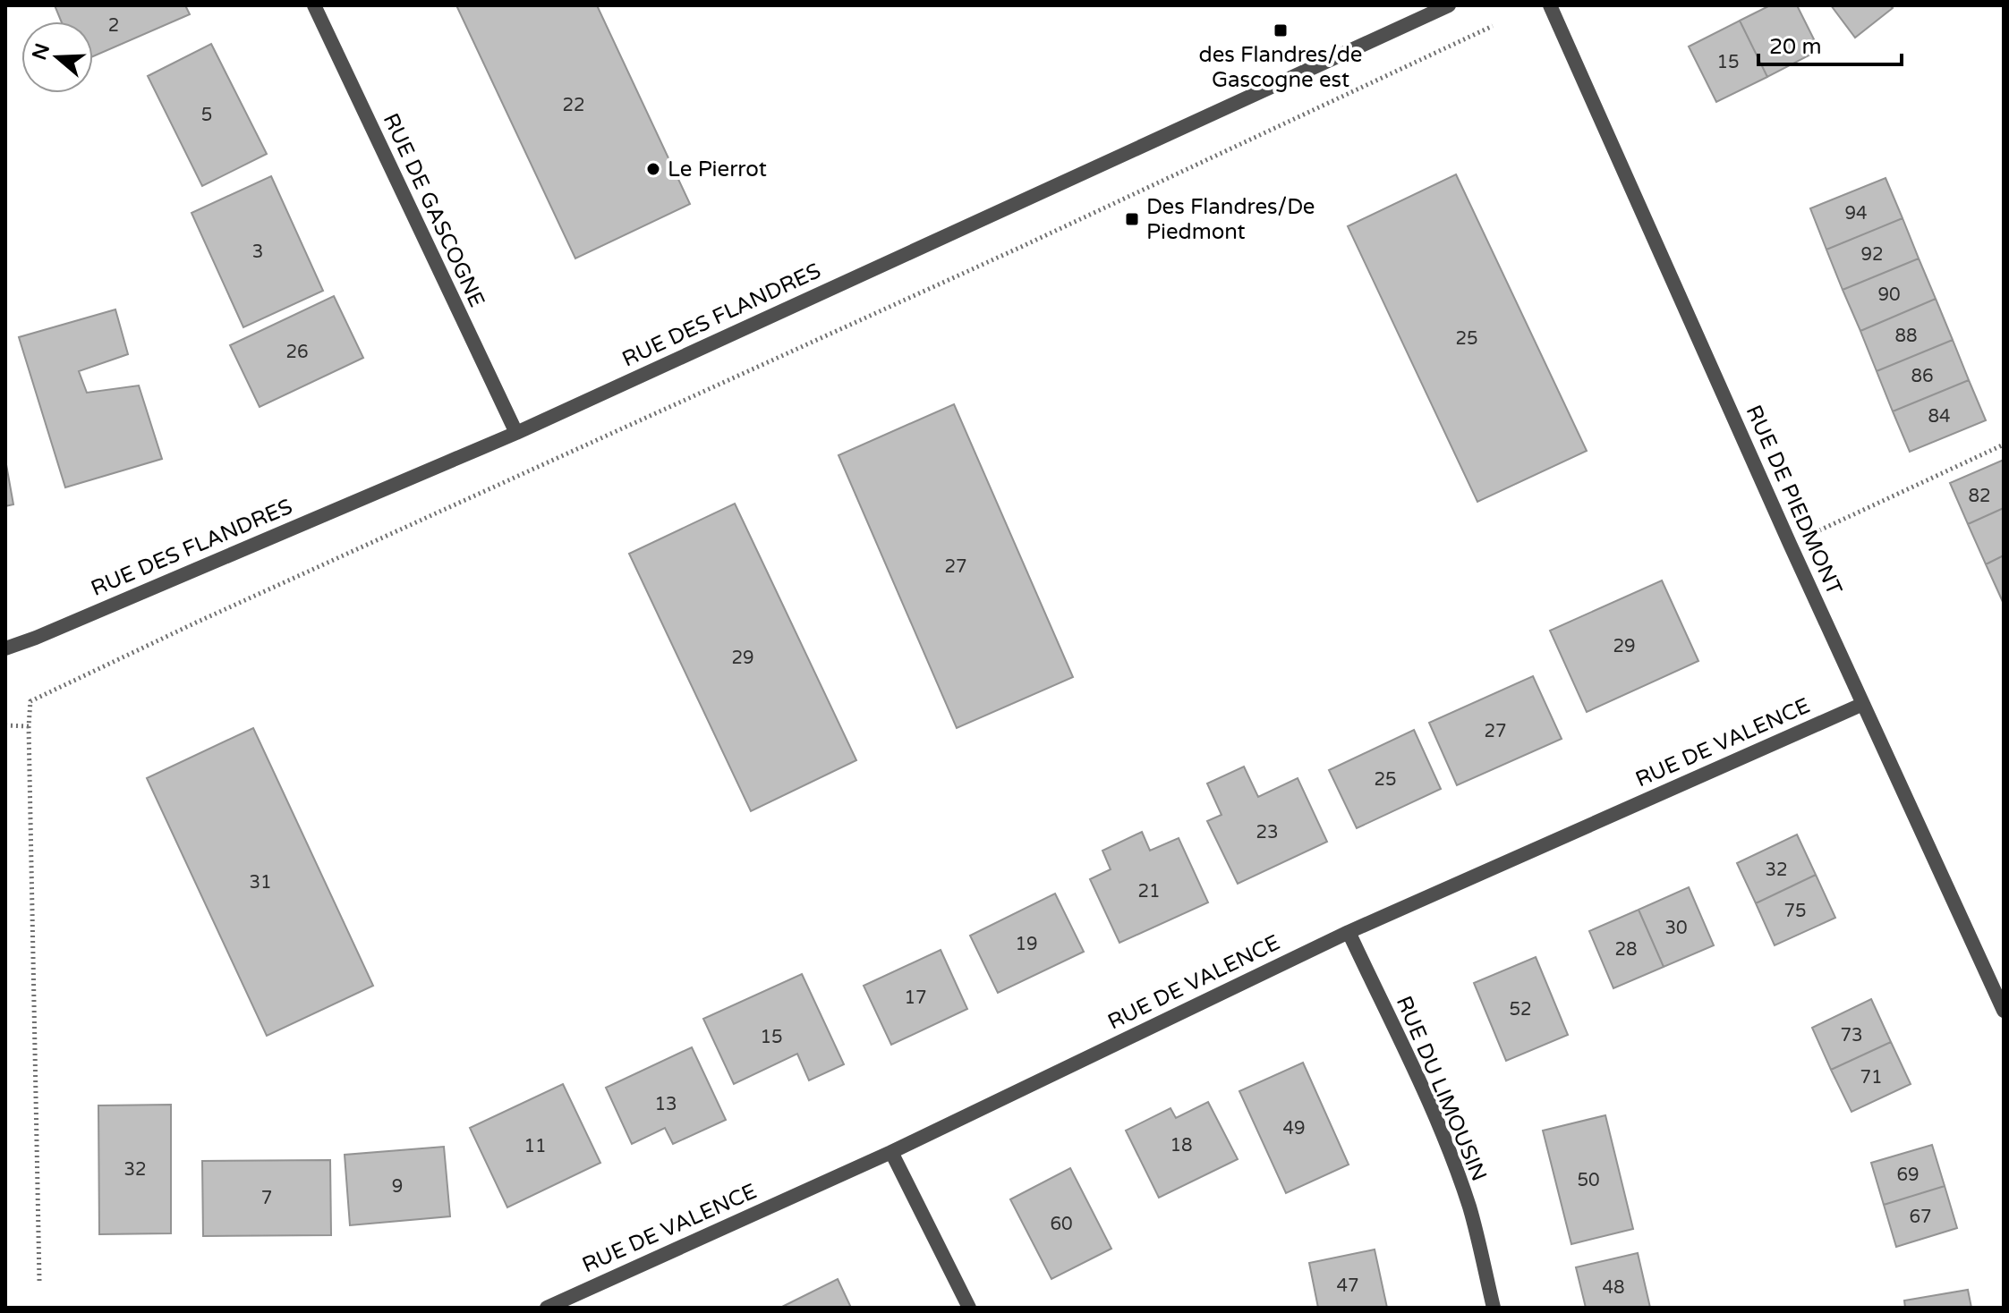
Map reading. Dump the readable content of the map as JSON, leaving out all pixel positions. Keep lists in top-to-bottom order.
{
  "streets": {
    "street": [
      "RUE DE GASCOGNE",
      "RUE DES FLANDRES",
      "RUE DE PIEDMONT",
      "RUE DE VALENCE",
      "RUE DU LIMOUSIN"
    ]
  },
  "crossings": [
    ["RUE DE GASCOGNE", "RUE DES FLANDRES"],
    ["RUE DE PIEDMONT", "RUE DE VALENCE"],
    ["RUE DE VALENCE", "RUE DU LIMOUSIN"]
  ],
  "places": {
    "transit": ["des Flandres/de Gascogne est", "Des Flandres/De Piedmont"],
    "other": ["Le Pierrot"]
  },
  "house_numbers": [
    "2",
    "15",
    "22",
    "5",
    "94",
    "3",
    "92",
    "90",
    "88",
    "25",
    "26",
    "86",
    "84",
    "82",
    "27",
    "29",
    "29",
    "27",
    "25",
    "23",
    "32",
    "31",
    "21",
    "75",
    "30",
    "19",
    "28",
    "17",
    "52",
    "73",
    "15",
    "71",
    "13",
    "49",
    "18",
    "11",
    "32",
    "69",
    "50",
    "9",
    "7",
    "67",
    "60",
    "47",
    "48"
  ],
  "scale_bar": "20 m",
  "north": "left"
}
